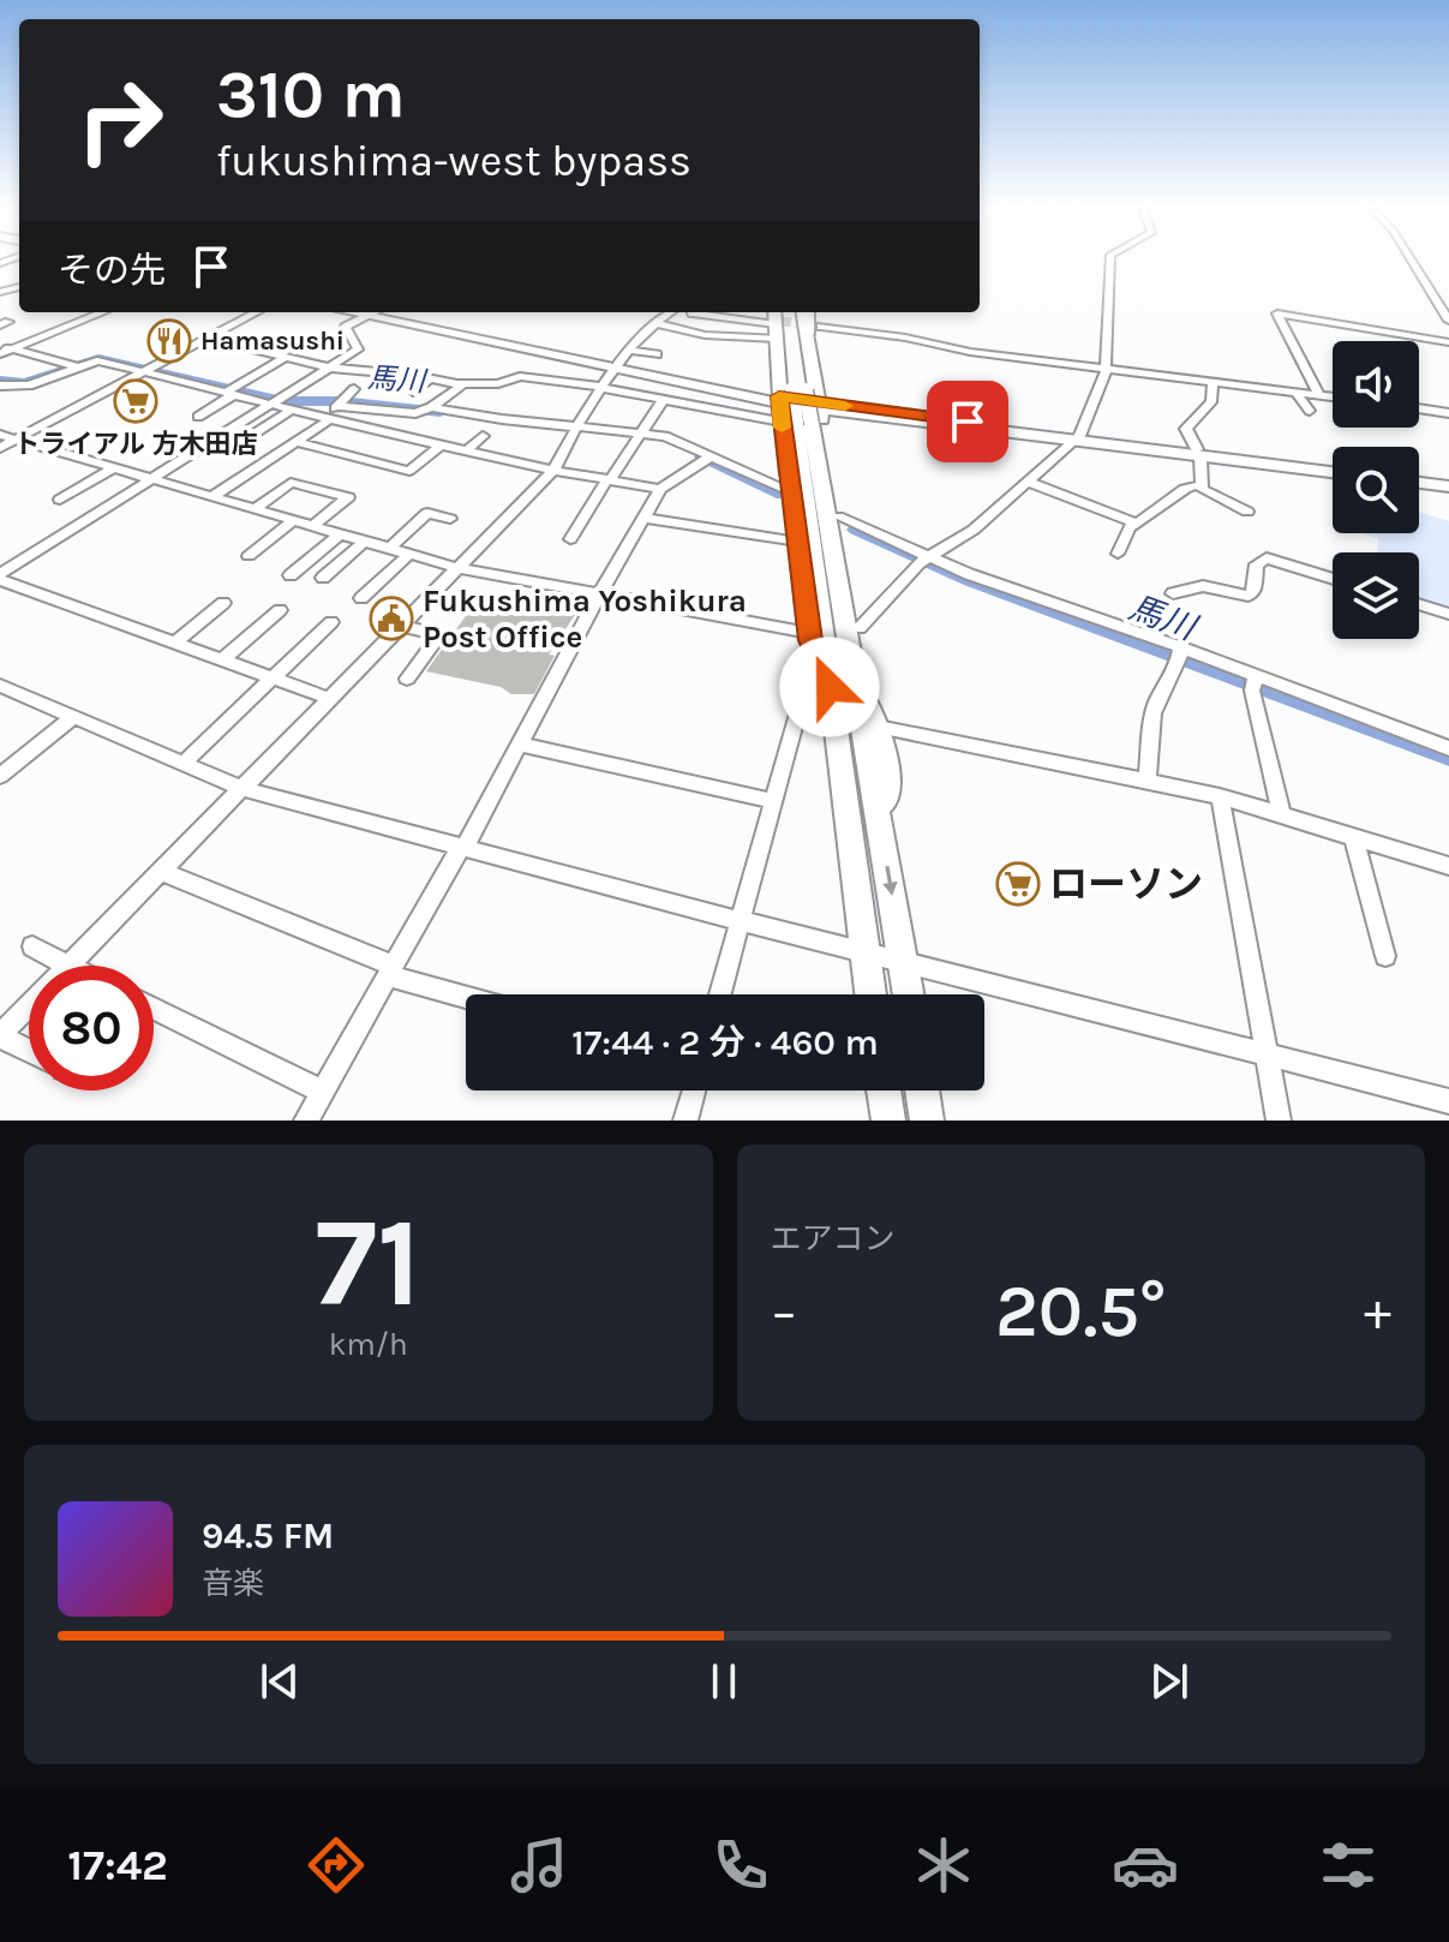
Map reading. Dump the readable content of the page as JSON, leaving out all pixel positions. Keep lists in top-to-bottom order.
{
  "water": ["馬川"],
  "places": {
    "restaurant": ["Hamasushi"],
    "supermarket": ["トライアル 方木田店", "ローソン"],
    "public building": ["Fukushima Yoshikura Post Office"]
  },
  "page": {
    "turn": ["310 m", "fukushima-west bypass"],
    "then": "その先",
    "limit": "80",
    "trip": "17:44 · 2 分 · 460 m",
    "tile": [
      ["71", "km/h"],
      "エアコン"
    ],
    "heat": ["−", "20.5°", "+"],
    "song": ["94.5 FM", "音楽"],
    "tabs": "17:42"
  }
}
